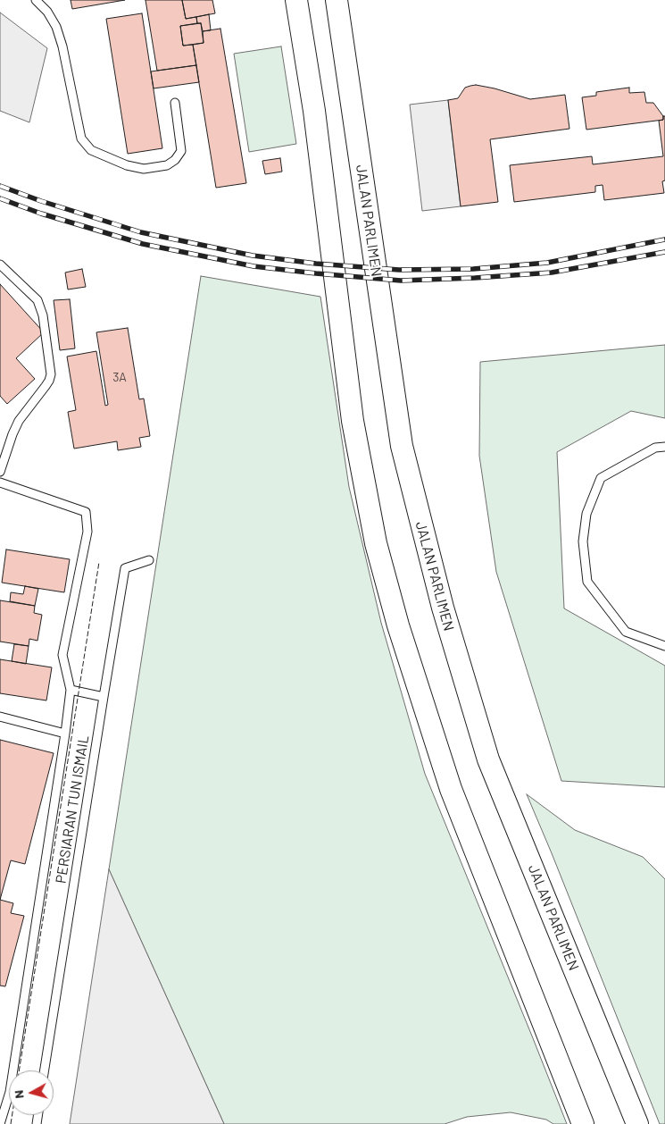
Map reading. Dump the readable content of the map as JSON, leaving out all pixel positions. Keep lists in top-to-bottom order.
{
  "streets": {
    "street": ["JALAN PARLIMEN"],
    "lane": ["PERSIARAN TUN ISMAIL"]
  },
  "house_numbers": ["3A"],
  "north": "left"
}
